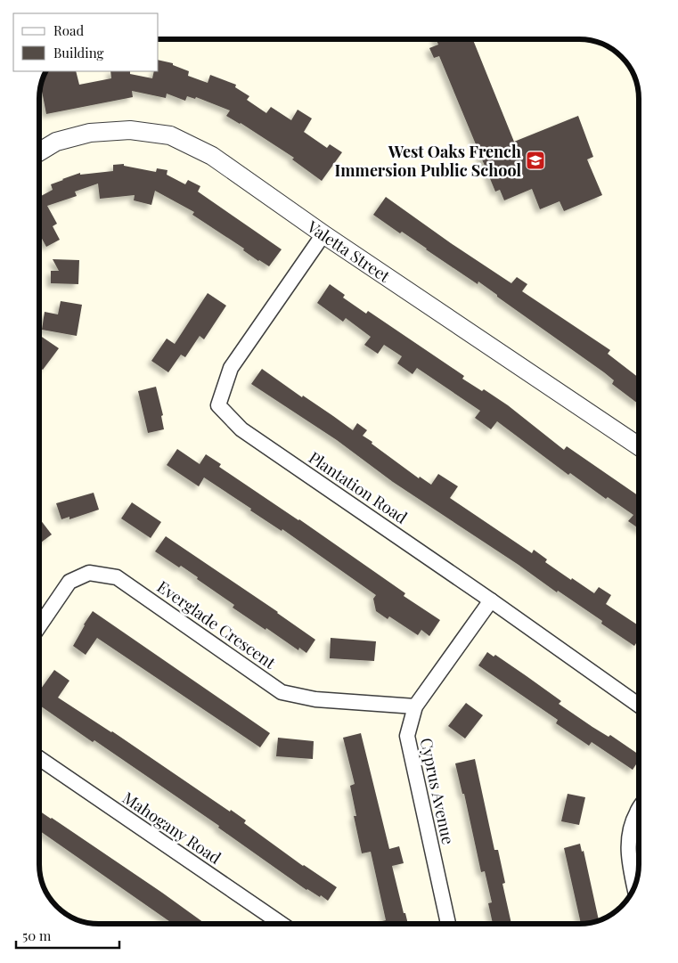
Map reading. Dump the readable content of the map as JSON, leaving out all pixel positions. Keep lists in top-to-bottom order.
{
  "streets": {
    "street": [
      "Valetta Street",
      "Plantation Road",
      "Everglade Crescent",
      "Cyprus Avenue",
      "Mahogany Road"
    ]
  },
  "crossings": [
    ["Valetta Street", "Plantation Road"],
    ["Plantation Road", "Cyprus Avenue"],
    ["Everglade Crescent", "Cyprus Avenue"]
  ],
  "places": {
    "school or university": ["West Oaks French Immersion Public School"]
  },
  "legend": ["Road", "Building"],
  "scale_bar": "50 m"
}
